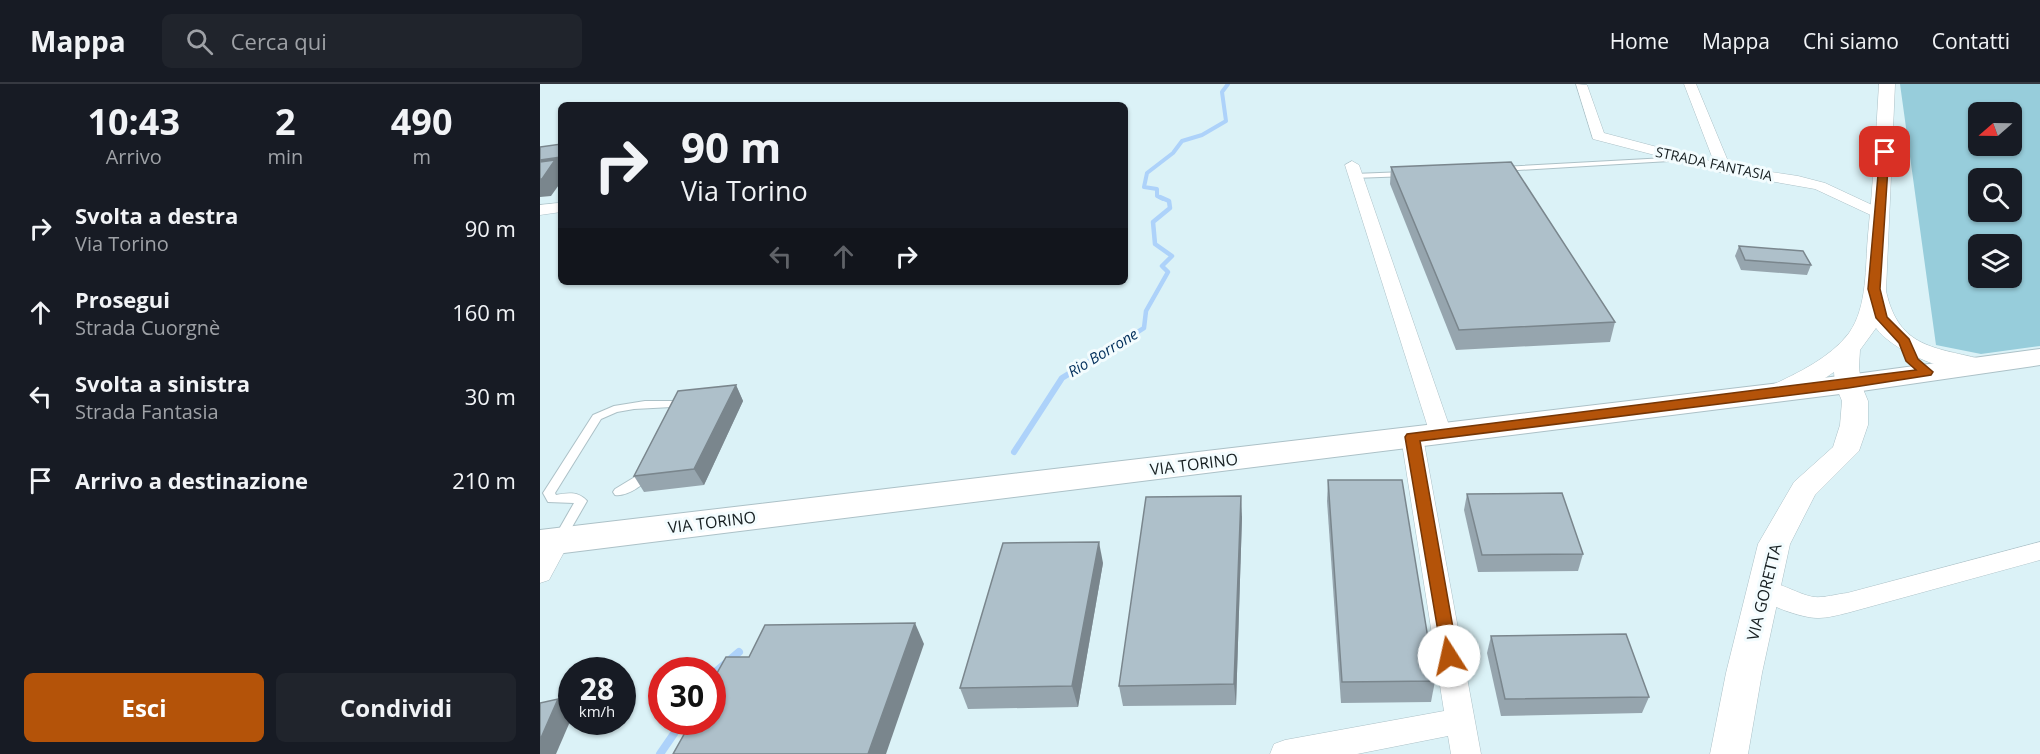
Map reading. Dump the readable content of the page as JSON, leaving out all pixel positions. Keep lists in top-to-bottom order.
{
  "streets": {
    "main road": ["VIA TORINO"],
    "street": ["STRADA FANTASIA", "VIA GORETTA"]
  },
  "crossings": [
    ["VIA TORINO", "VIA GORETTA"]
  ],
  "water": ["Rio Borrone"],
  "north": "left",
  "page": {
    "header": "Mappa",
    "search": "Cerca qui",
    "nav": [
      "Home",
      "Mappa",
      "Chi siamo",
      "Contatti"
    ],
    "eta": [
      "10:43",
      "Arrivo",
      "2",
      "min",
      "490",
      "m"
    ],
    "turn": ["90 m", "Via Torino"],
    "list": [
      {
        "name": "Svolta a destra",
        "note": "Via Torino",
        "value": "90 m"
      },
      {
        "name": "Prosegui",
        "note": "Strada Cuorgnè",
        "value": "160 m"
      },
      {
        "name": "Svolta a sinistra",
        "note": "Strada Fantasia",
        "value": "30 m"
      },
      {
        "name": "Arrivo a destinazione",
        "value": "210 m"
      }
    ],
    "speed": "28 km/h",
    "limit": "30",
    "buttons": ["Esci", "Condividi"]
  }
}
